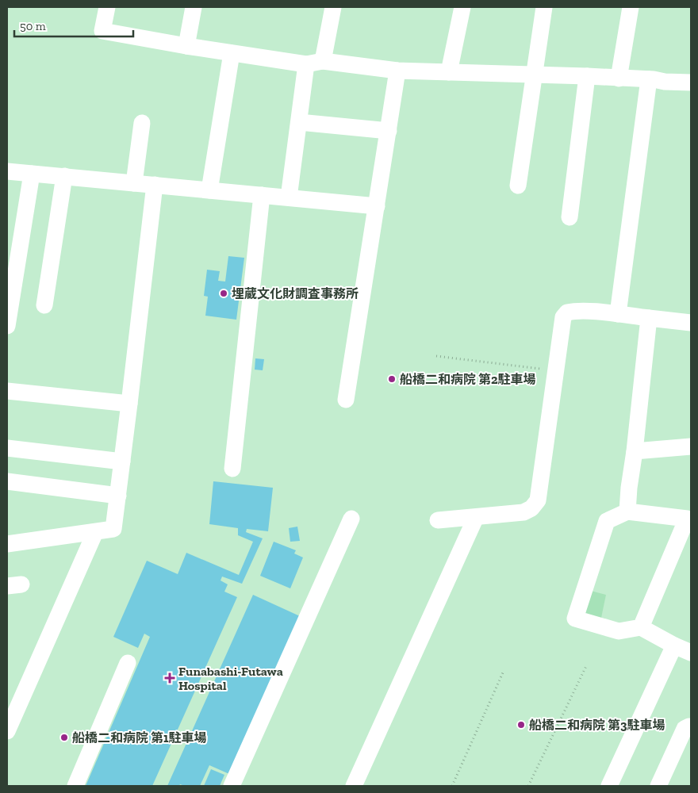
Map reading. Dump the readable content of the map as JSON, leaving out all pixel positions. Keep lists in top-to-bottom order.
{
  "places": {
    "other": [
      "埋蔵文化財調査事務所",
      "船橋二和病院 第2駐車場",
      "船橋二和病院 第3駐車場",
      "船橋二和病院 第1駐車場"
    ],
    "health": ["Funabashi-Futawa Hospital"]
  },
  "scale_bar": "50 m"
}
